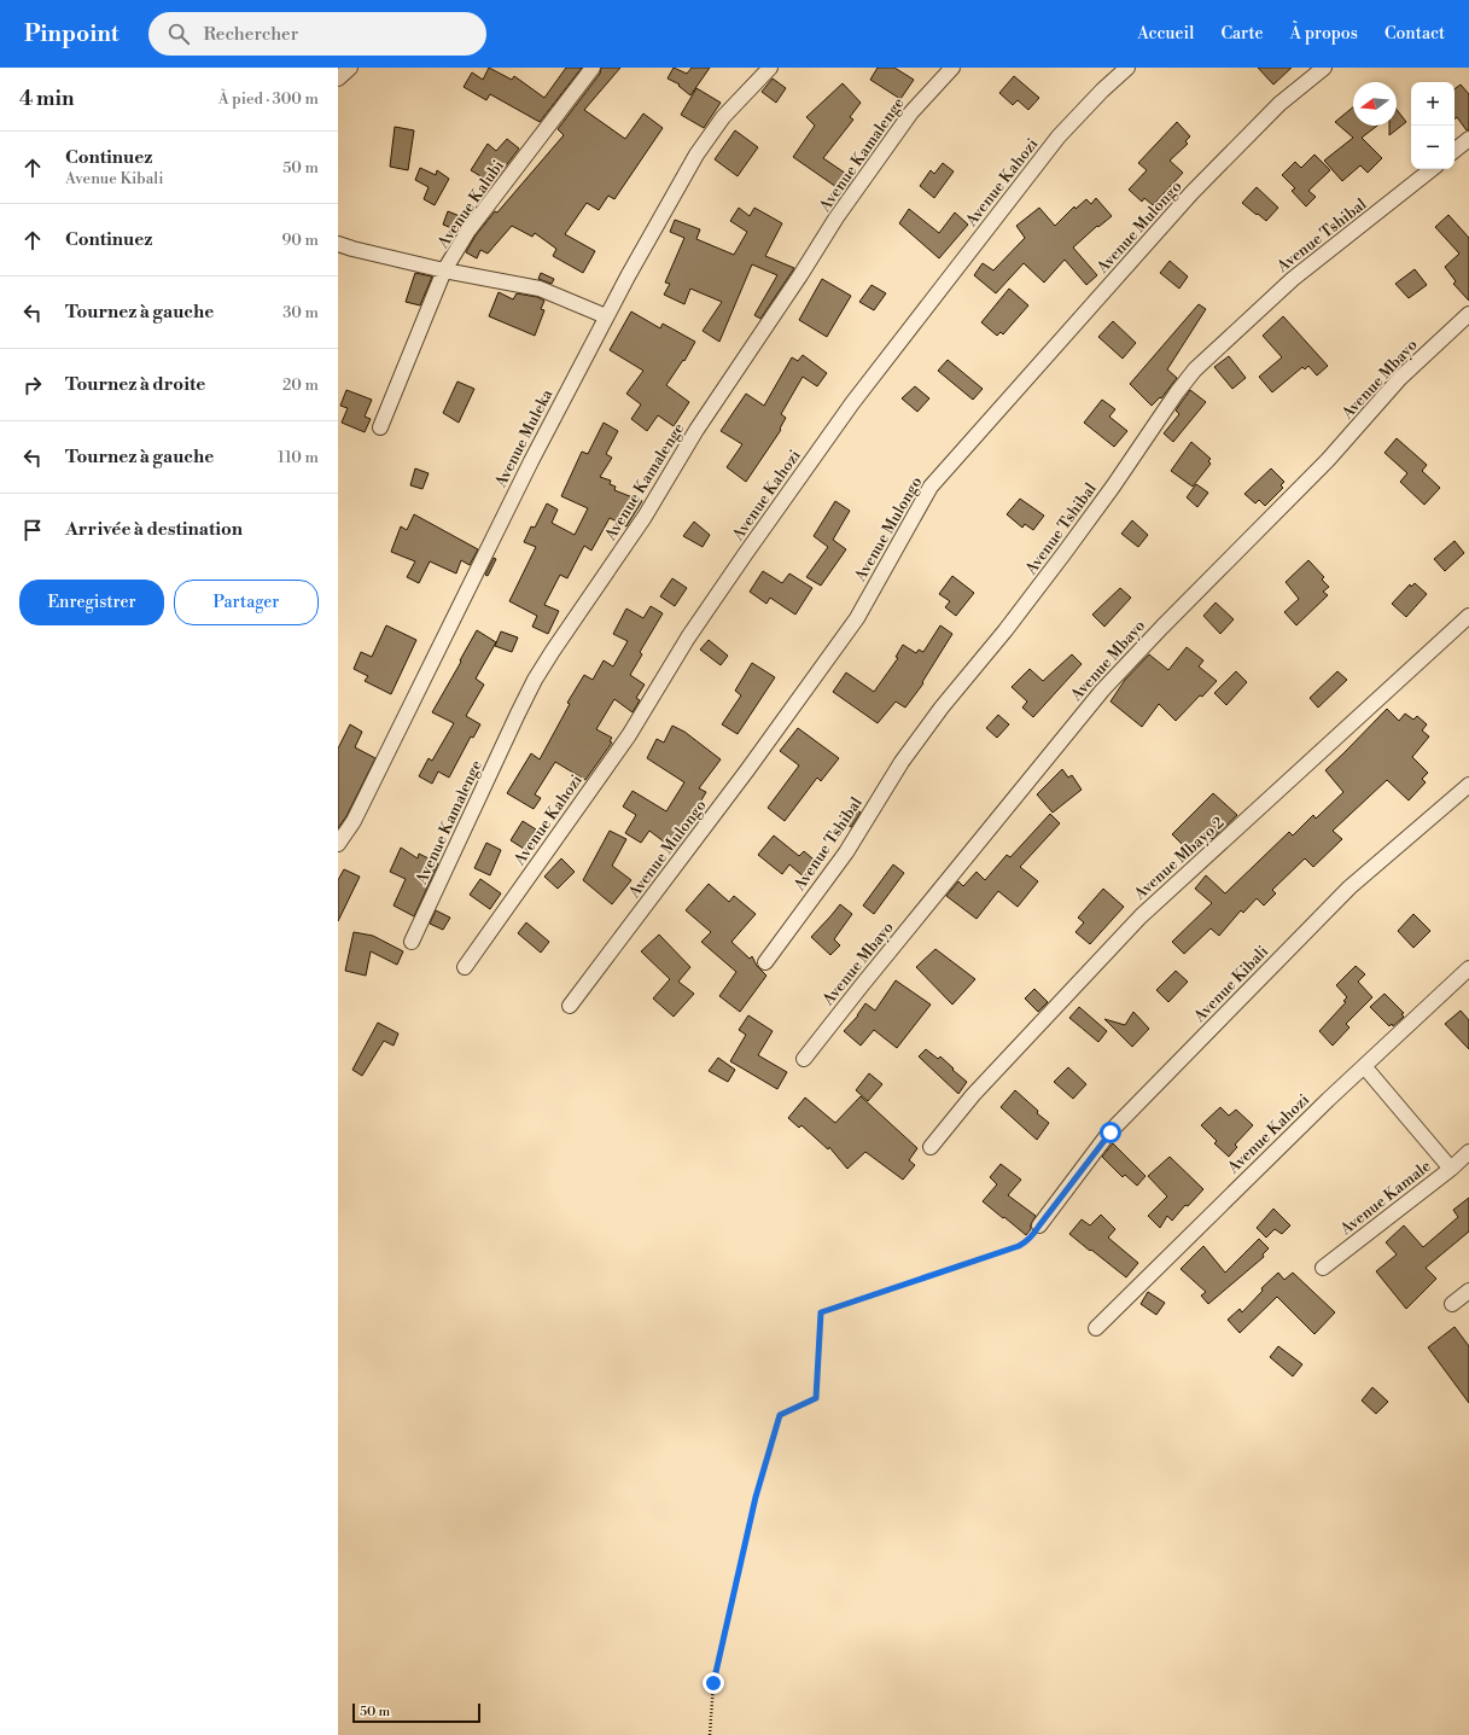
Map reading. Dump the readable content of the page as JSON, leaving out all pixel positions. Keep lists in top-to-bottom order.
{
  "streets": {
    "street": [
      "Avenue Kamalenge",
      "Avenue Kahozi",
      "Avenue Kalubi",
      "Avenue Mulongo",
      "Avenue Tshibal",
      "Avenue Mbayo",
      "Avenue Muleka",
      "Avenue Mbayo 2",
      "Avenue Kibali",
      "Avenue Kamale"
    ]
  },
  "scale_bar": "50 m",
  "north": "left",
  "page": {
    "header": "Pinpoint",
    "search": "Rechercher",
    "nav": [
      "Accueil",
      "Carte",
      "À propos",
      "Contact"
    ],
    "heading": ["4 min", "À pied · 300 m"],
    "map_buttons": ["+", "−"],
    "list": [
      ["Continuez", "Avenue Kibali", "50 m"],
      ["Continuez", "90 m"],
      ["Tournez à gauche", "30 m"],
      ["Tournez à droite", "20 m"],
      ["Tournez à gauche", "110 m"],
      "Arrivée à destination"
    ],
    "buttons": ["Enregistrer", "Partager"],
    "scale": "50 m"
  }
}
